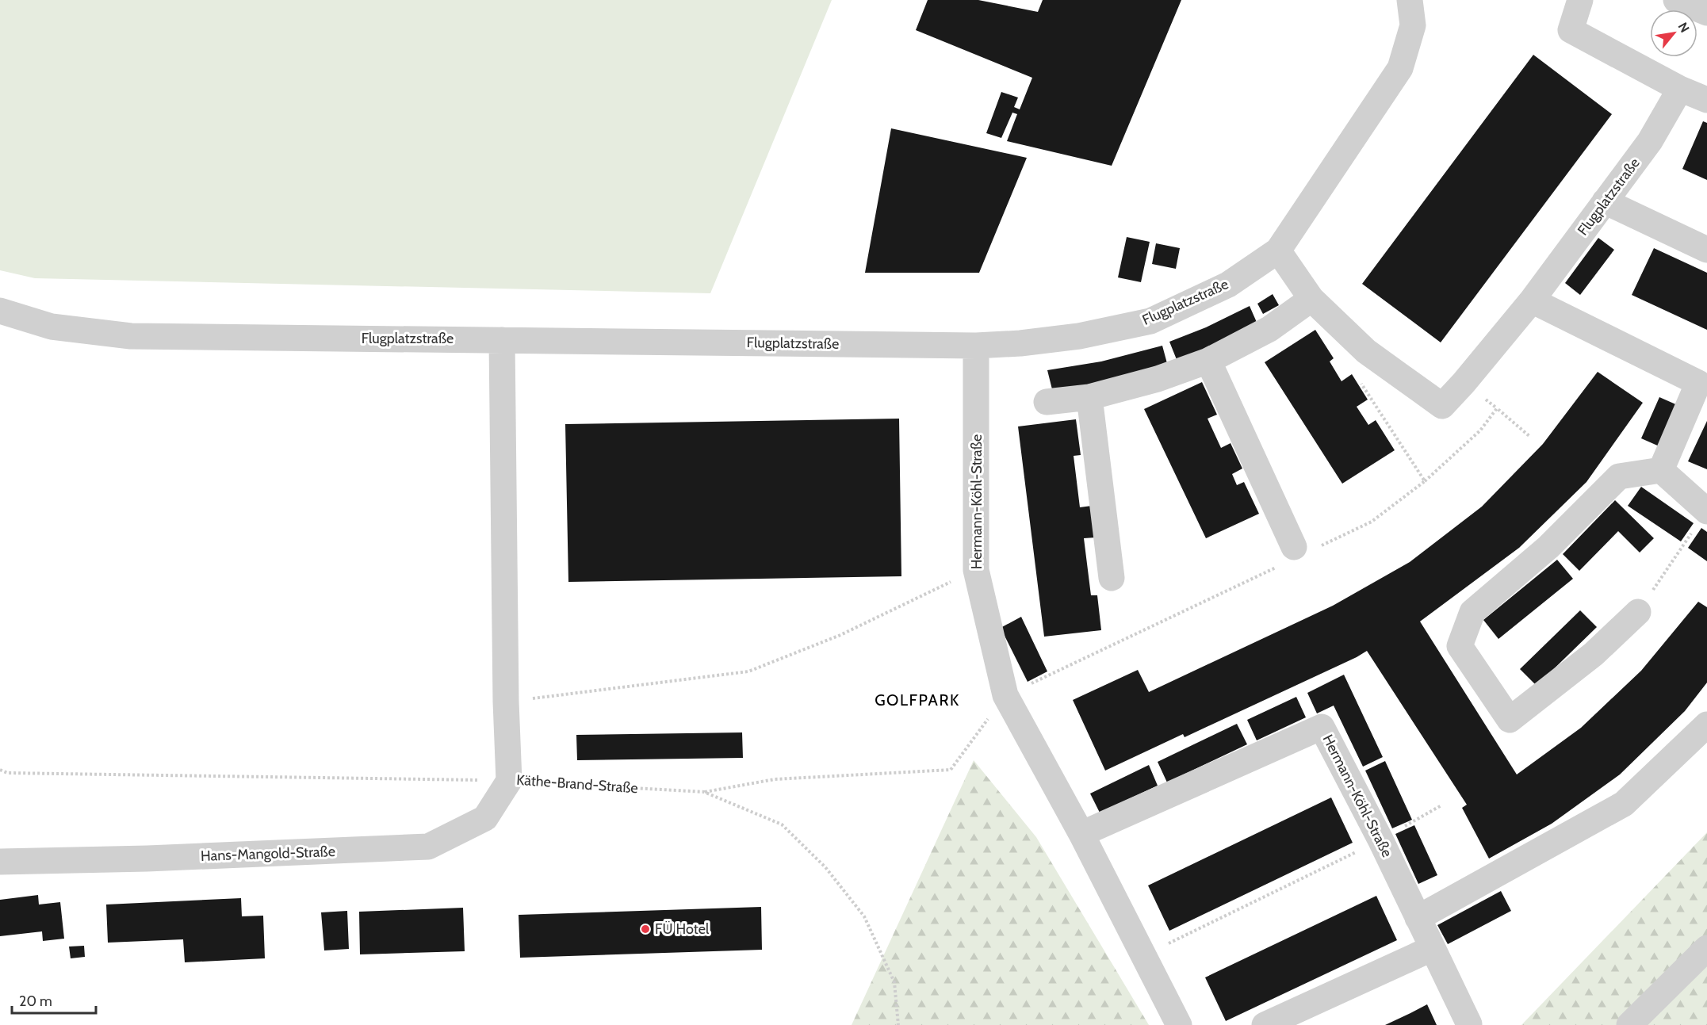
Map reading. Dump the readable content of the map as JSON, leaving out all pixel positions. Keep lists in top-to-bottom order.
{
  "streets": {
    "street": [
      "Flugplatzstraße",
      "Hermann-Köhl-Straße",
      "Käthe-Brand-Straße",
      "Hans-Mangold-Straße"
    ]
  },
  "crossings": [
    ["Flugplatzstraße", "Hermann-Köhl-Straße"],
    ["Flugplatzstraße", "Käthe-Brand-Straße"],
    ["Käthe-Brand-Straße", "Hans-Mangold-Straße"]
  ],
  "districts": ["GOLFPARK"],
  "places": ["FÜ Hotel"],
  "scale_bar": "20 m",
  "north": "top right"
}
